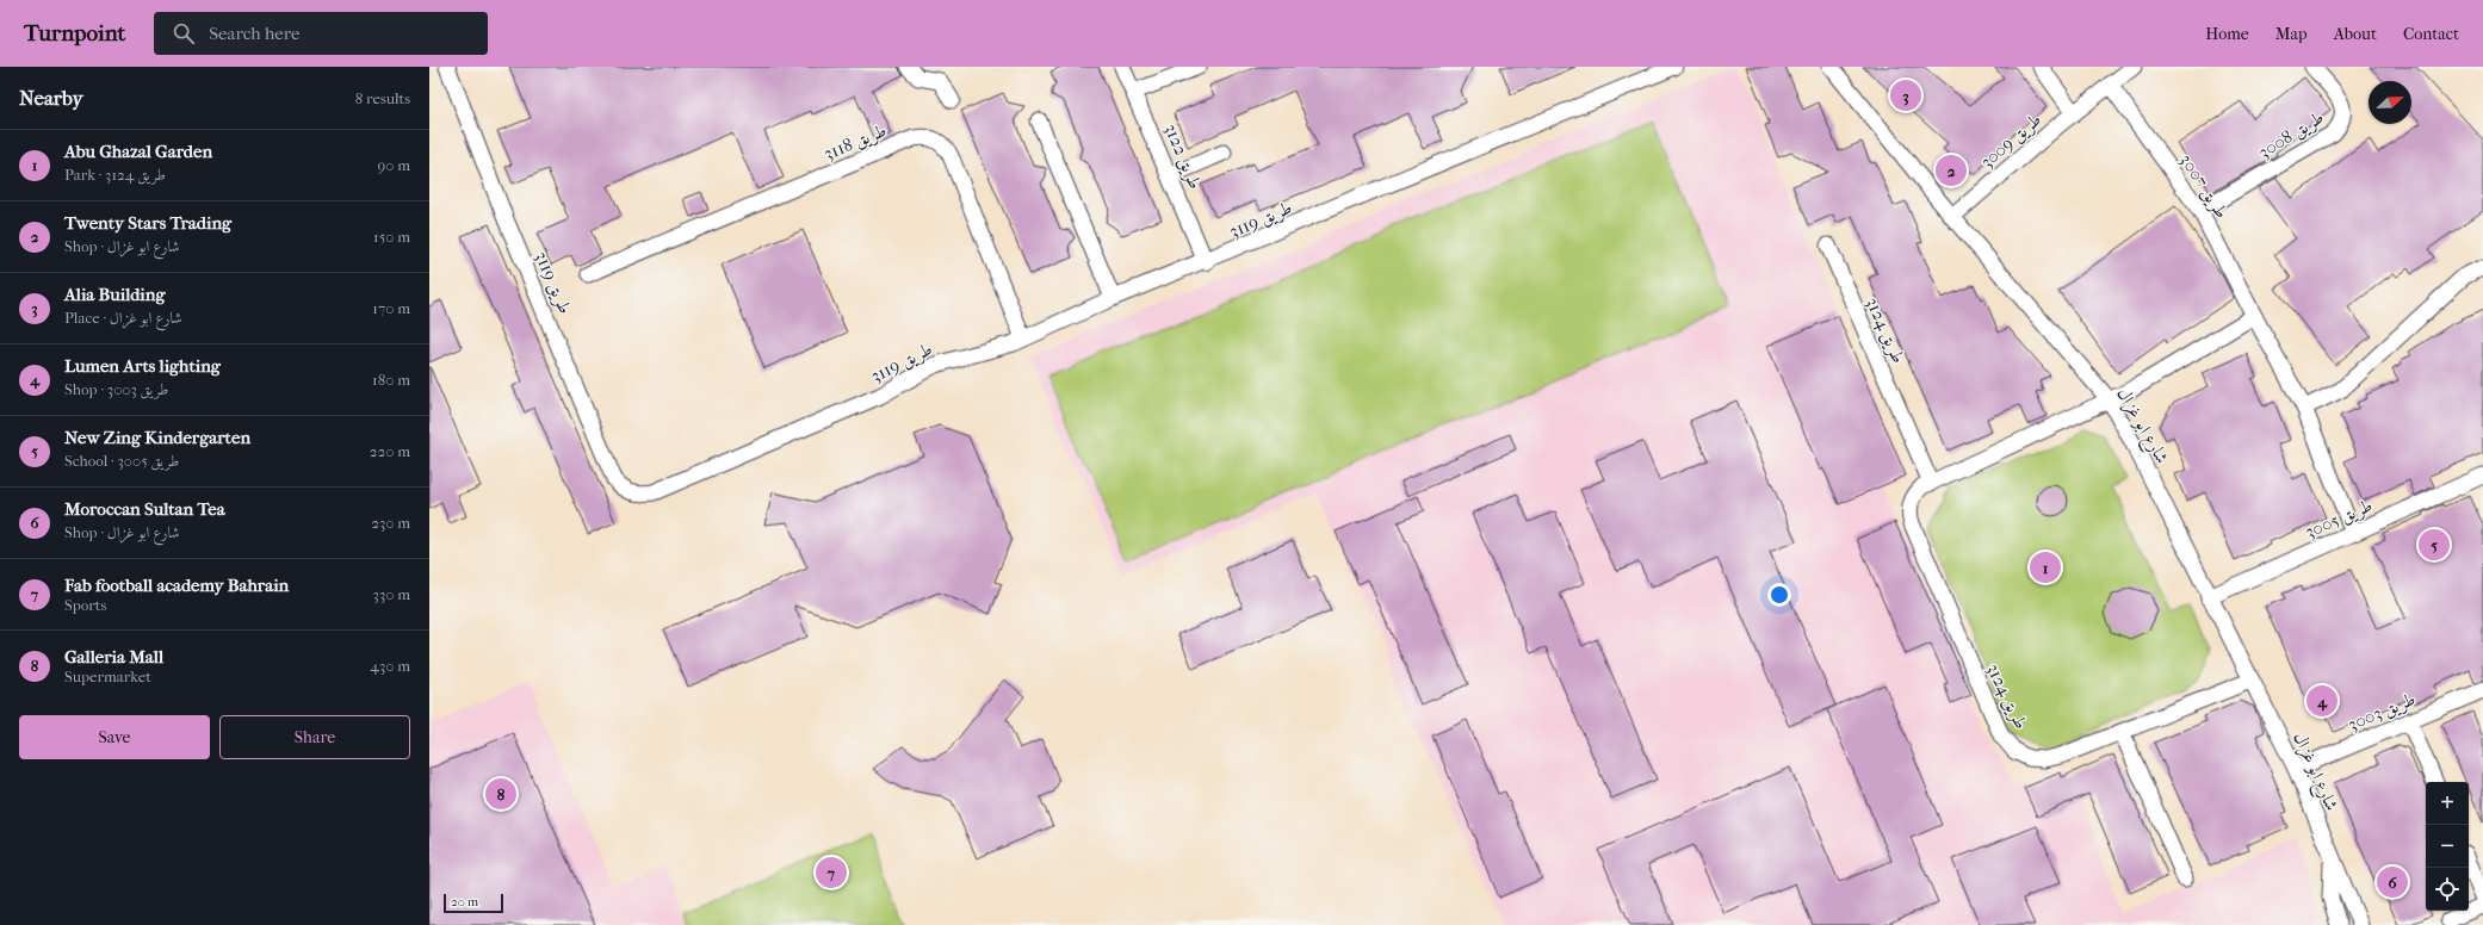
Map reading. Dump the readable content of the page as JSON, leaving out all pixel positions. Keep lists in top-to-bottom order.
{
  "streets": {
    "street": [
      "طريق 3008",
      "طريق 3009",
      "طريق 3118",
      "طريق 3122",
      "طريق 3007",
      "طريق 3119",
      "طريق 3124",
      "شارع ابو غزال",
      "طريق 3005",
      "طريق 3003"
    ]
  },
  "crossings": [
    ["طريق 3008", "طريق 3007"],
    ["طريق 3009", "طريق 3007"],
    ["طريق 3009", "شارع ابو غزال"],
    ["طريق 3118", "طريق 3119"],
    ["طريق 3122", "طريق 3119"],
    ["طريق 3007", "طريق 3005"],
    ["طريق 3124", "شارع ابو غزال"],
    ["شارع ابو غزال", "طريق 3005"],
    ["شارع ابو غزال", "طريق 3003"]
  ],
  "scale_bar": "20 m",
  "north": "top right",
  "page": {
    "header": "Turnpoint",
    "search": "Search here",
    "nav": [
      "Home",
      "Map",
      "About",
      "Contact"
    ],
    "heading": ["Nearby", "8 results"],
    "pins": [
      "3",
      "2",
      "5",
      "1",
      "4",
      "8",
      "7",
      "6"
    ],
    "list": [
      {
        "mark": "1",
        "name": "Abu Ghazal Garden",
        "note": "Park · طريق 3124",
        "value": "90 m"
      },
      {
        "mark": "2",
        "name": "Twenty Stars Trading",
        "note": "Shop · شارع ابو غزال",
        "value": "150 m"
      },
      {
        "mark": "3",
        "name": "Alia Building",
        "note": "Place · شارع ابو غزال",
        "value": "170 m"
      },
      {
        "mark": "4",
        "name": "Lumen Arts lighting",
        "note": "Shop · طريق 3003",
        "value": "180 m"
      },
      {
        "mark": "5",
        "name": "New Zing Kindergarten",
        "note": "School · طريق 3005",
        "value": "220 m"
      },
      {
        "mark": "6",
        "name": "Moroccan Sultan Tea",
        "note": "Shop · شارع ابو غزال",
        "value": "230 m"
      },
      {
        "mark": "7",
        "name": "Fab football academy Bahrain",
        "note": "Sports",
        "value": "330 m"
      },
      {
        "mark": "8",
        "name": "Galleria Mall",
        "note": "Supermarket",
        "value": "430 m"
      }
    ],
    "buttons": ["Save", "Share"],
    "map_buttons": ["+", "−"],
    "scale": "20 m"
  }
}
